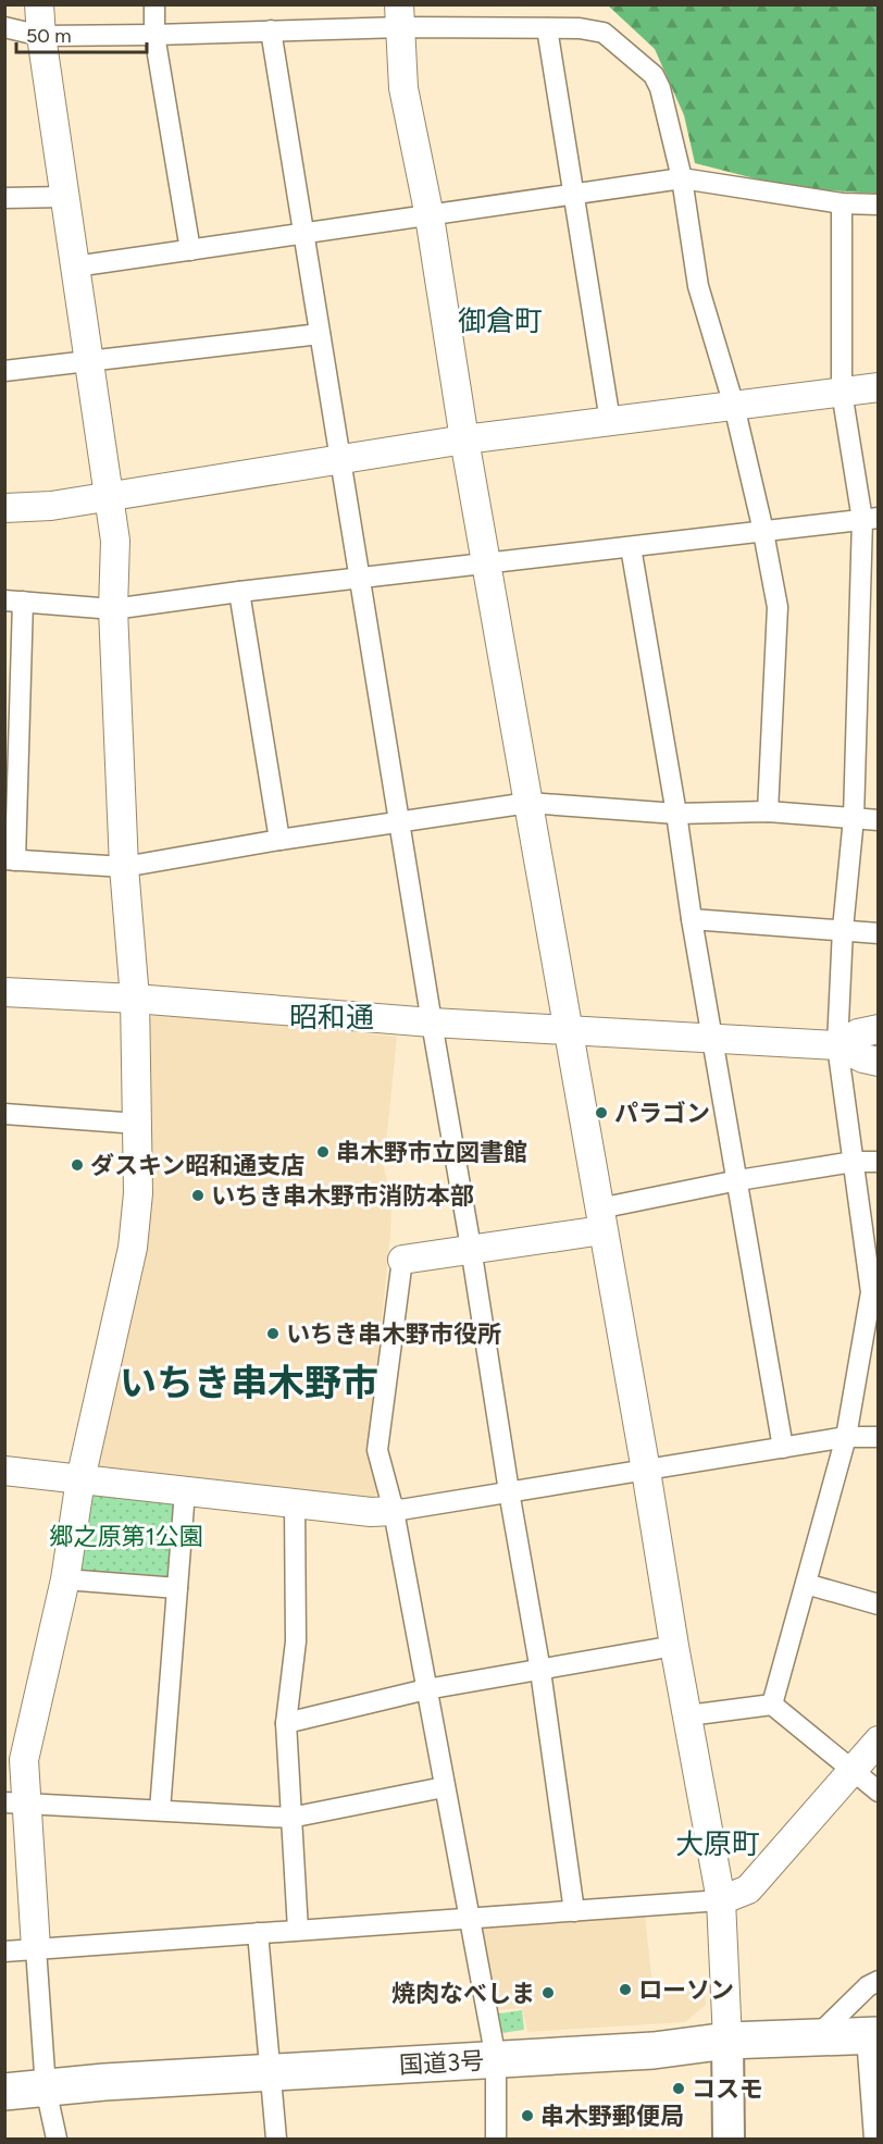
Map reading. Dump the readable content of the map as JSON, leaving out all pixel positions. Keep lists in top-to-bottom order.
{
  "streets": {
    "highway": ["国道3号"]
  },
  "districts": [
    "御倉町",
    "昭和通",
    "いちき串木野市",
    "大原町"
  ],
  "parks": ["郷之原第1公園"],
  "places": [
    "パラゴン",
    "串木野市立図書館",
    "ダスキン昭和通支店",
    "いちき串木野市消防本部",
    "いちき串木野市役所",
    "ローソン",
    "焼肉なべしま",
    "コスモ",
    "串木野郵便局"
  ],
  "scale_bar": "50 m"
}
